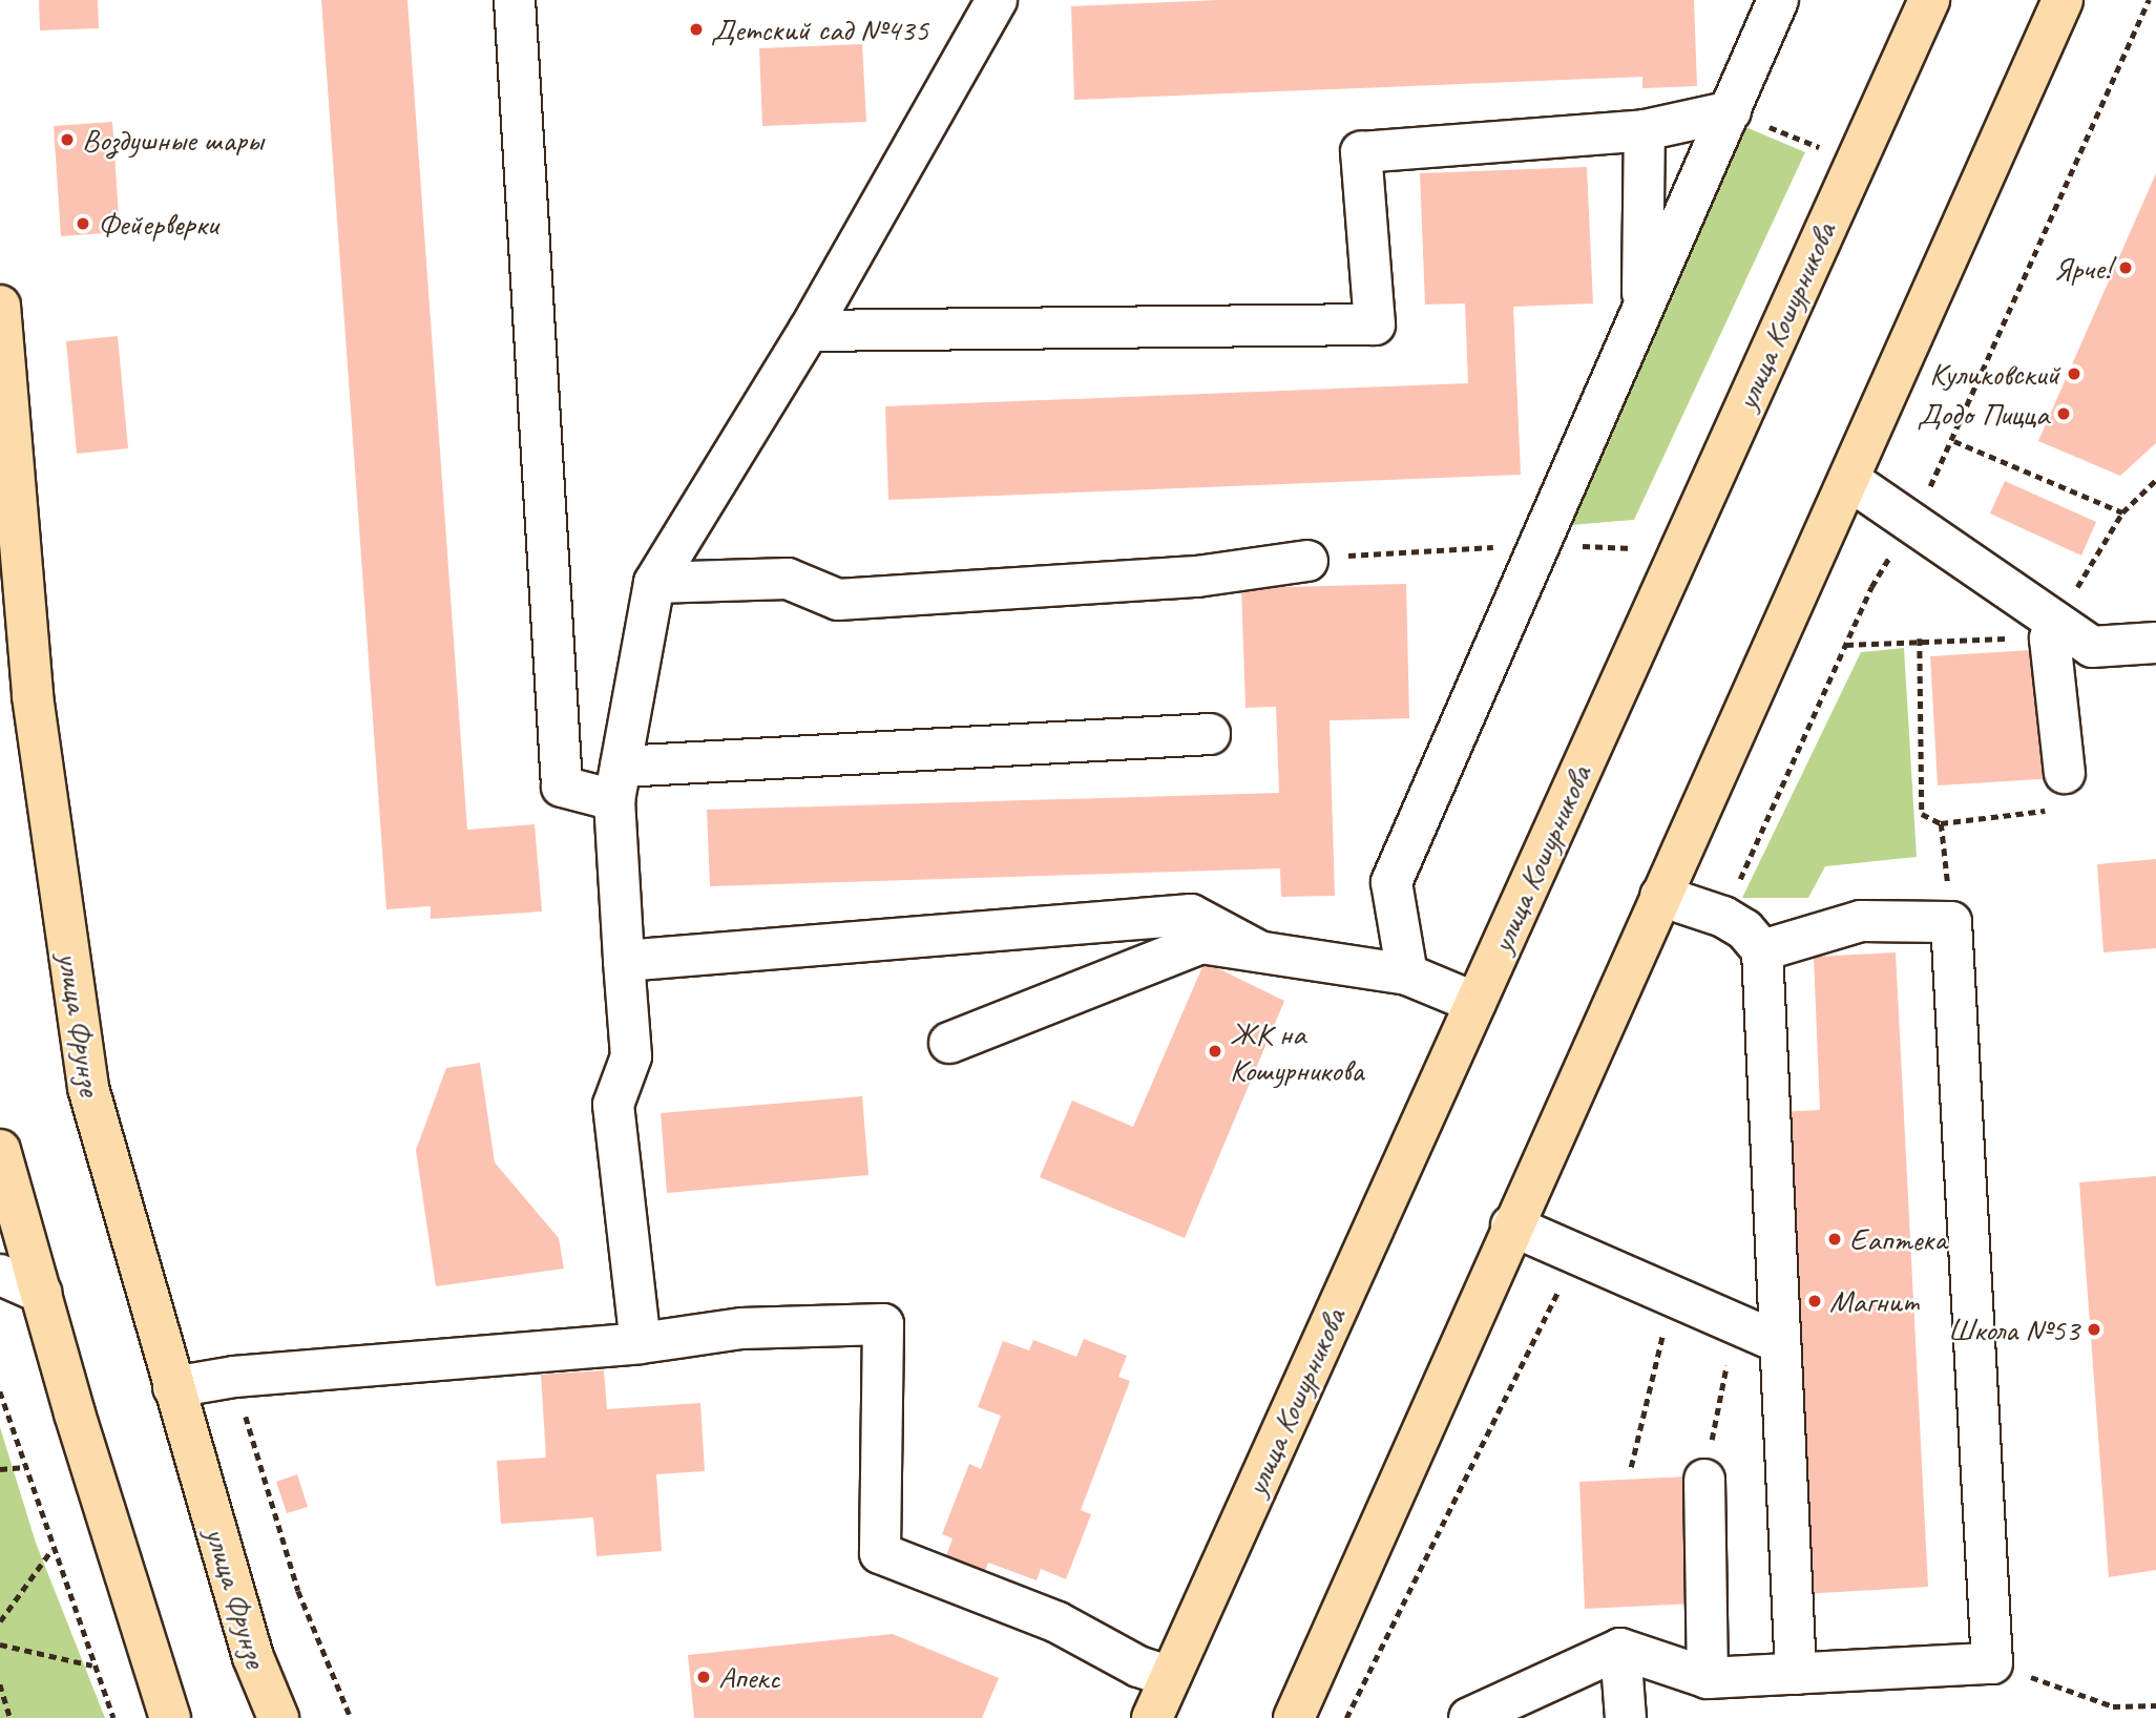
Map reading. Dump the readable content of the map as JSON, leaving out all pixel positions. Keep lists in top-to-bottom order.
{
  "streets": {
    "main road": ["улица Кошурникова", "улица Фрунзе"]
  },
  "places": [
    "Детский сад №435",
    "Воздушные шары",
    "Фейерверки",
    "Ярче!",
    "Куликовский",
    "Додо Пицца",
    "ЖК на Кошурникова",
    "Еаптека",
    "Магнит",
    "Школа №53",
    "Апекс"
  ]
}
